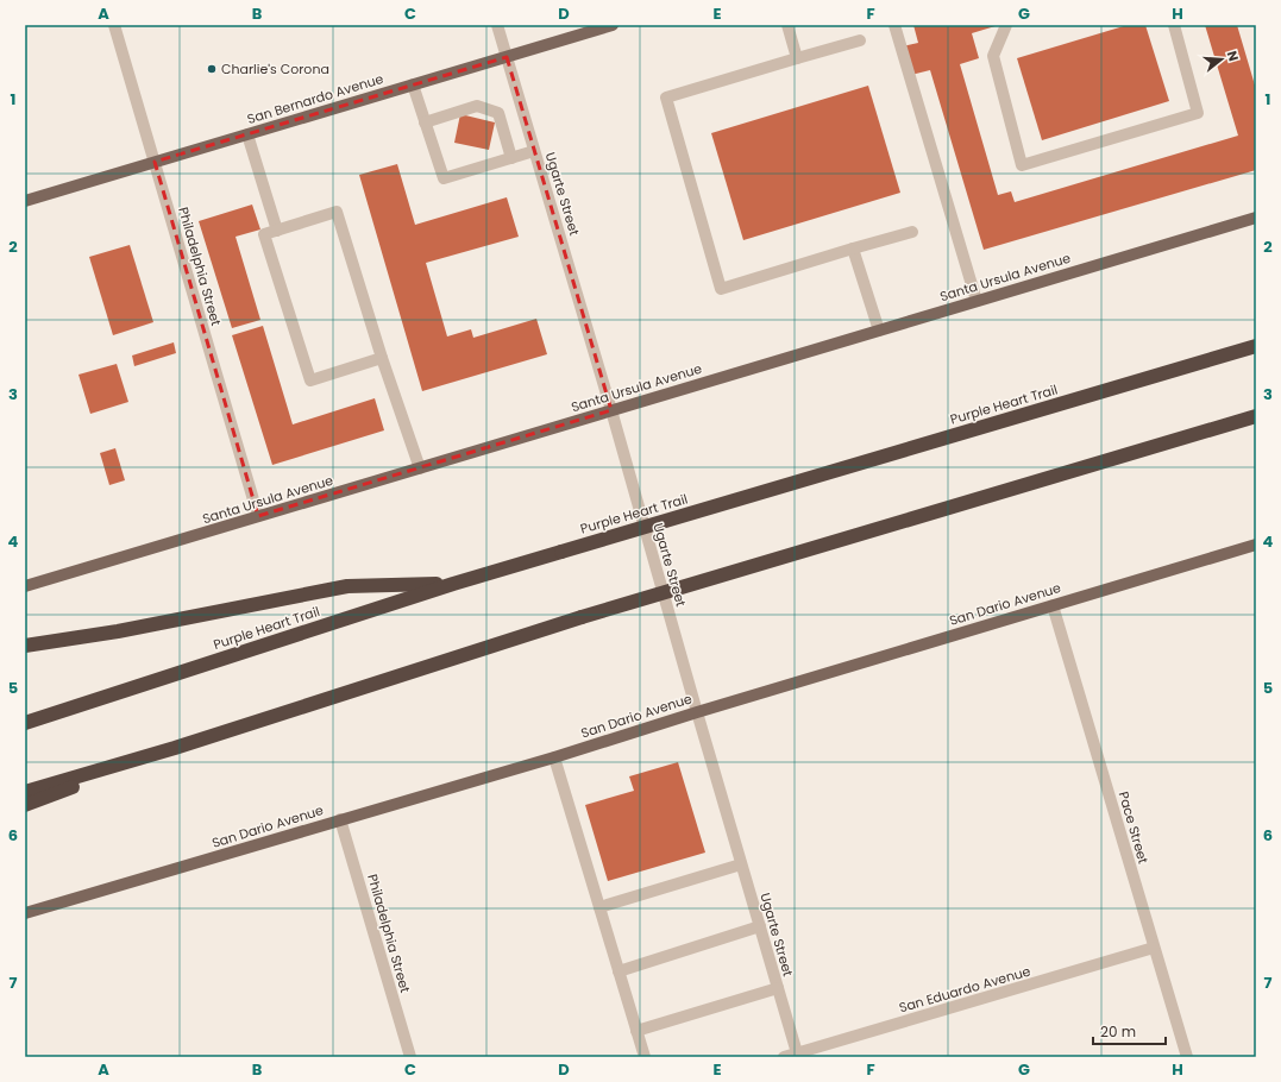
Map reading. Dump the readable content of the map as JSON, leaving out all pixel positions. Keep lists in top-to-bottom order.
{
  "streets": {
    "highway": ["Purple Heart Trail"],
    "main road": ["San Bernardo Avenue", "Santa Ursula Avenue", "San Dario Avenue"],
    "street": [
      "Ugarte Street",
      "Philadelphia Street",
      "Pace Street",
      "San Eduardo Avenue"
    ]
  },
  "crossings": [
    ["San Bernardo Avenue", "Ugarte Street"],
    ["San Bernardo Avenue", "Philadelphia Street"],
    ["Ugarte Street", "Santa Ursula Avenue"],
    ["Ugarte Street", "San Dario Avenue"],
    ["Ugarte Street", "San Eduardo Avenue"],
    ["Philadelphia Street", "Santa Ursula Avenue"],
    ["Philadelphia Street", "San Dario Avenue"],
    ["San Dario Avenue", "Pace Street"],
    ["Pace Street", "San Eduardo Avenue"]
  ],
  "places": ["Charlie's Corona"],
  "scale_bar": "20 m",
  "north": "right",
  "grid": {
    "columns": [
      "A",
      "B",
      "C",
      "D",
      "E",
      "F",
      "G",
      "H"
    ],
    "rows": [
      "1",
      "2",
      "3",
      "4",
      "5",
      "6",
      "7"
    ]
  }
}
